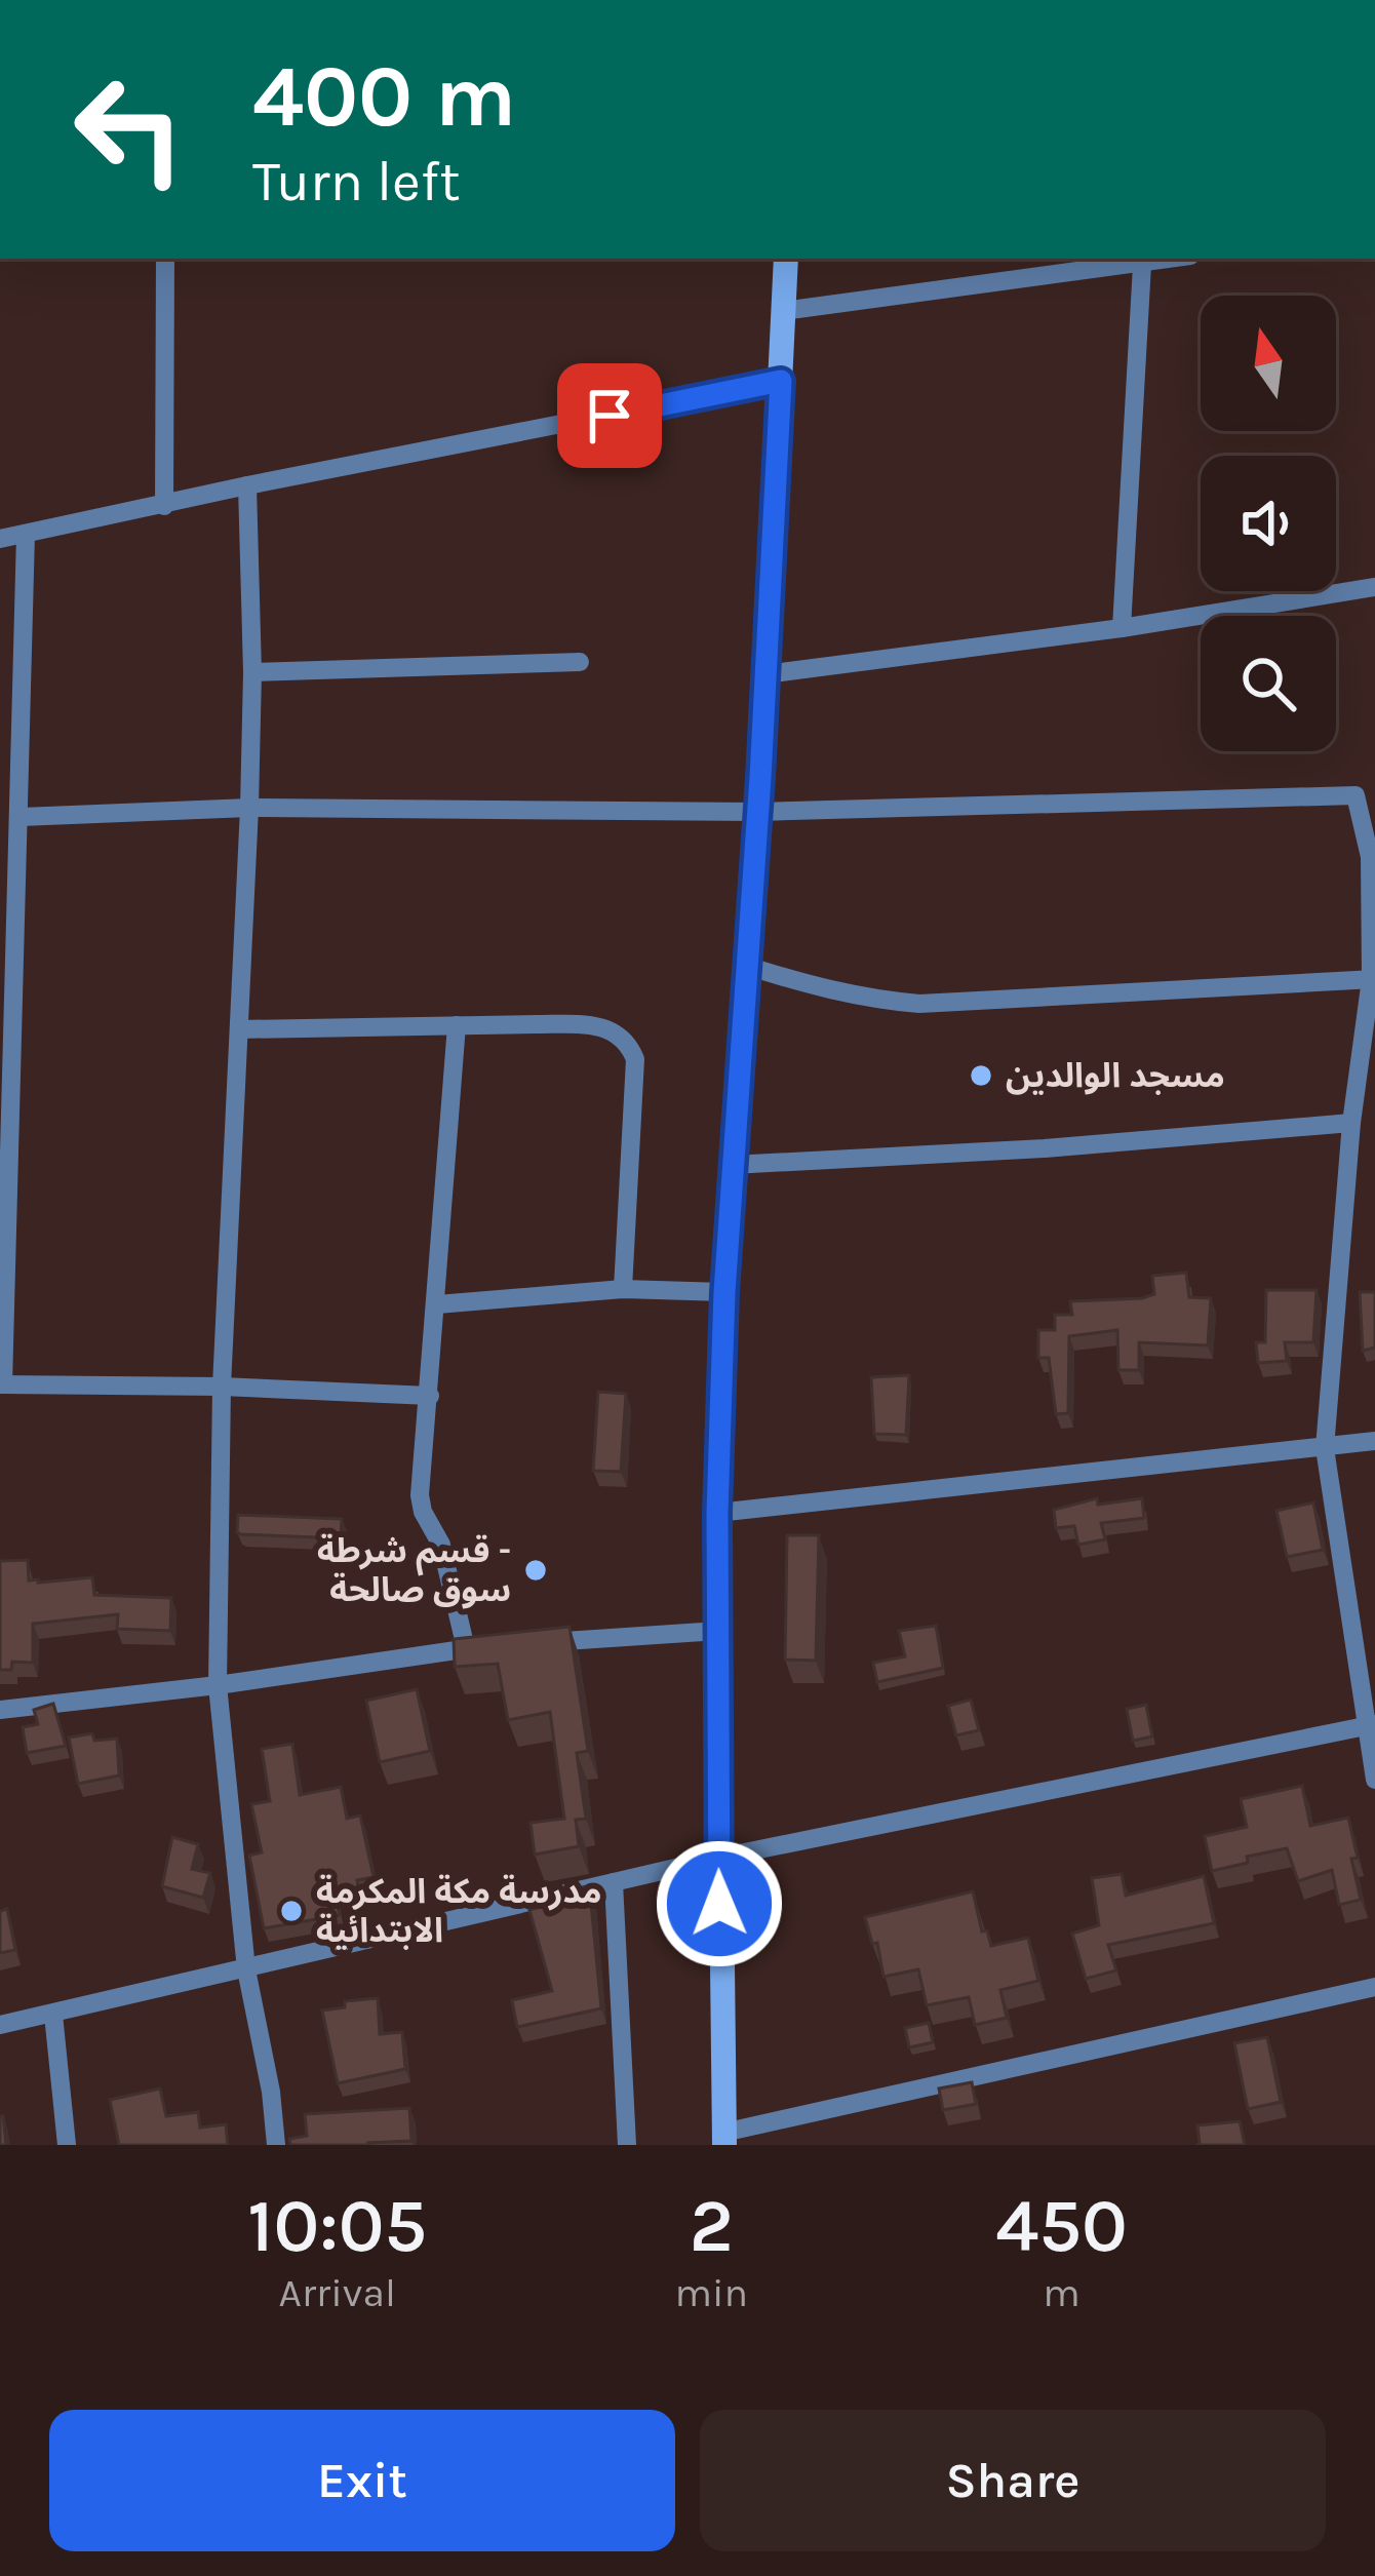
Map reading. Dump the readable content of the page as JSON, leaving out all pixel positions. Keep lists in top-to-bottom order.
{
  "places": ["مسجد الوالدين", "قسم شرطة - سوق صالحة", "مدرسة مكة المكرمة الابتدائية"],
  "north": "top",
  "page": {
    "turn": ["400 m", "Turn left"],
    "eta": [
      "10:05",
      "Arrival",
      "2",
      "min",
      "450",
      "m"
    ],
    "buttons": ["Exit", "Share"]
  }
}
